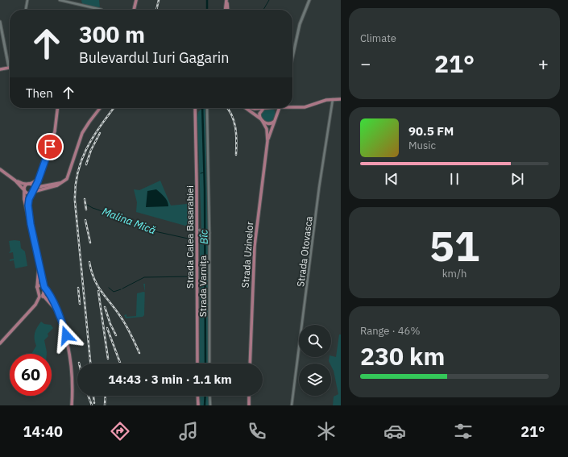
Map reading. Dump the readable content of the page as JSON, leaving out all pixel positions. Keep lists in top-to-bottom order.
{
  "streets": {
    "main road": ["Strada Calea Basarabiei", "Strada Uzinelor"],
    "street": ["Strada Otovasca", "Strada Varnița"]
  },
  "water": ["Malina Mică", "Bîc"],
  "page": {
    "tile": [
      "Climate",
      ["51", "km/h"],
      ["Range · 46%", "230 km"]
    ],
    "turn": ["300 m", "Bulevardul Iuri Gagarin"],
    "heat": ["−", "21°", "+"],
    "then": "Then",
    "song": ["90.5 FM", "Music"],
    "limit": "60",
    "trip": "14:43 · 3 min · 1.1 km",
    "tabs": ["14:40", "21°"]
  }
}
